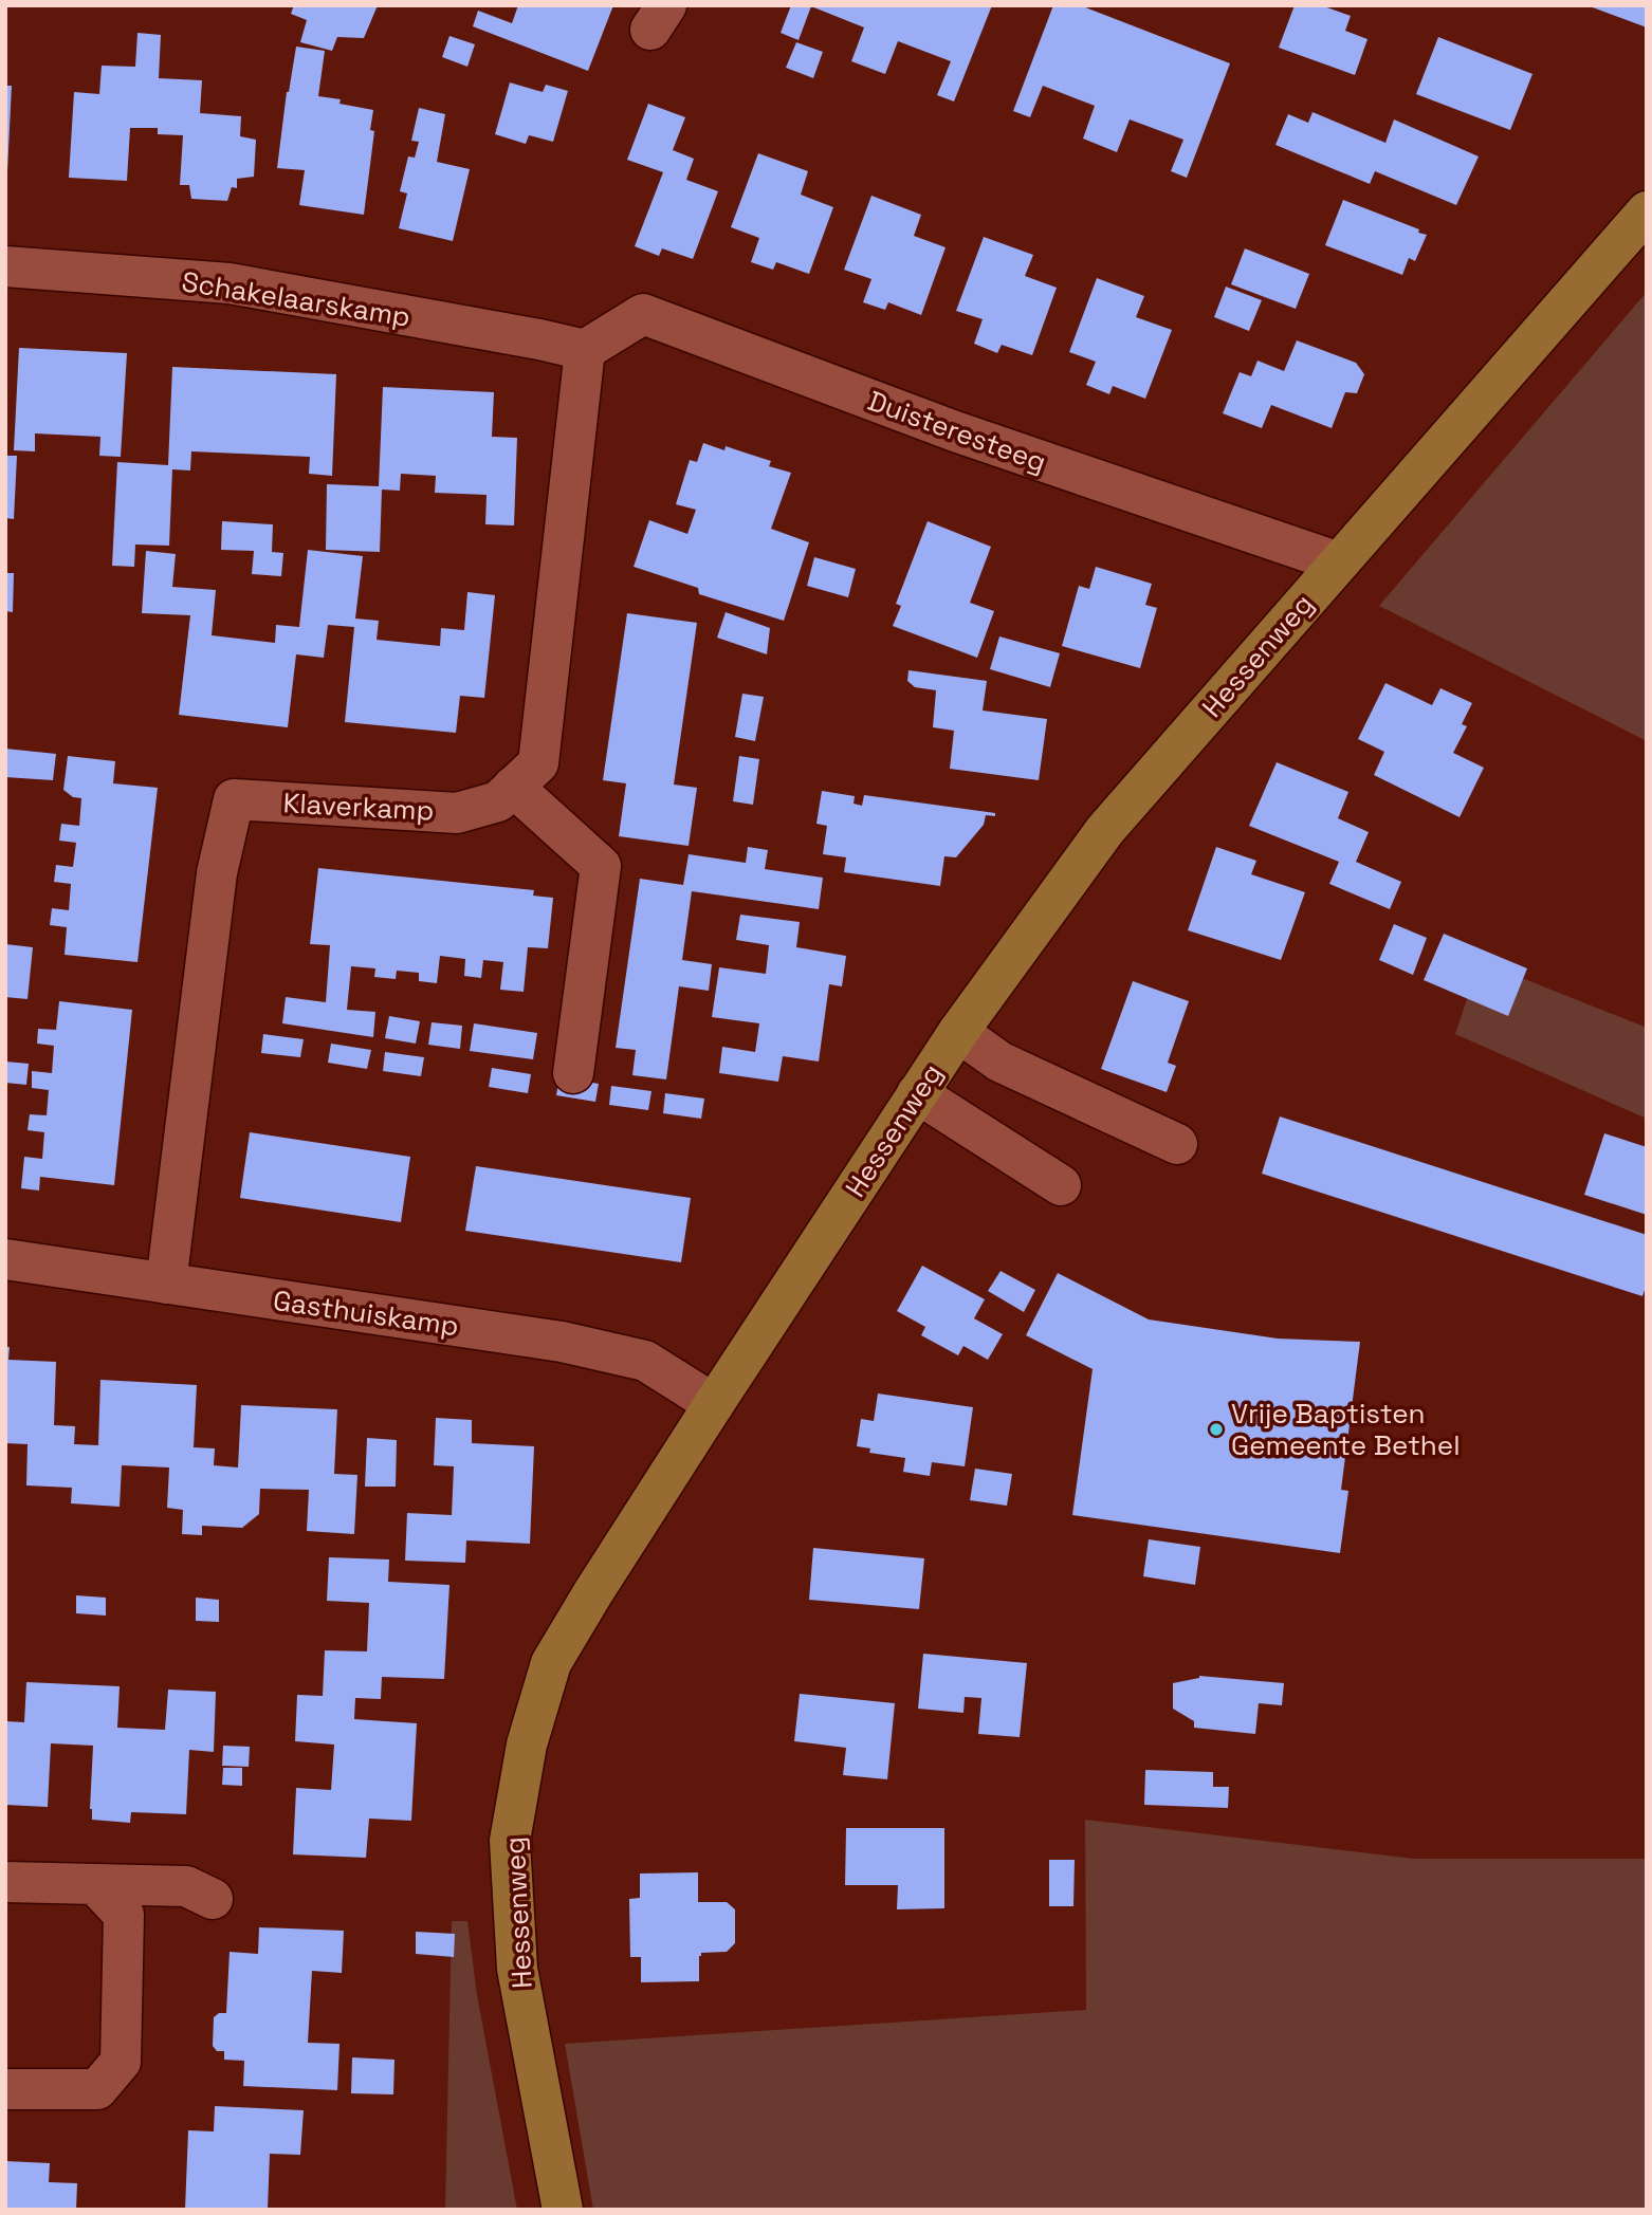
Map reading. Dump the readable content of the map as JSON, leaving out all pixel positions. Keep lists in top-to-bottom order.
{
  "streets": {
    "main road": ["Hessenweg"],
    "street": [
      "Schakelaarskamp",
      "Duisteresteeg",
      "Klaverkamp",
      "Gasthuiskamp"
    ]
  },
  "crossings": [
    ["Schakelaarskamp", "Duisteresteeg"],
    ["Schakelaarskamp", "Klaverkamp"],
    ["Duisteresteeg", "Hessenweg"],
    ["Duisteresteeg", "Klaverkamp"],
    ["Hessenweg", "Gasthuiskamp"],
    ["Klaverkamp", "Gasthuiskamp"]
  ],
  "places": ["Vrije Baptisten Gemeente Bethel"]
}
